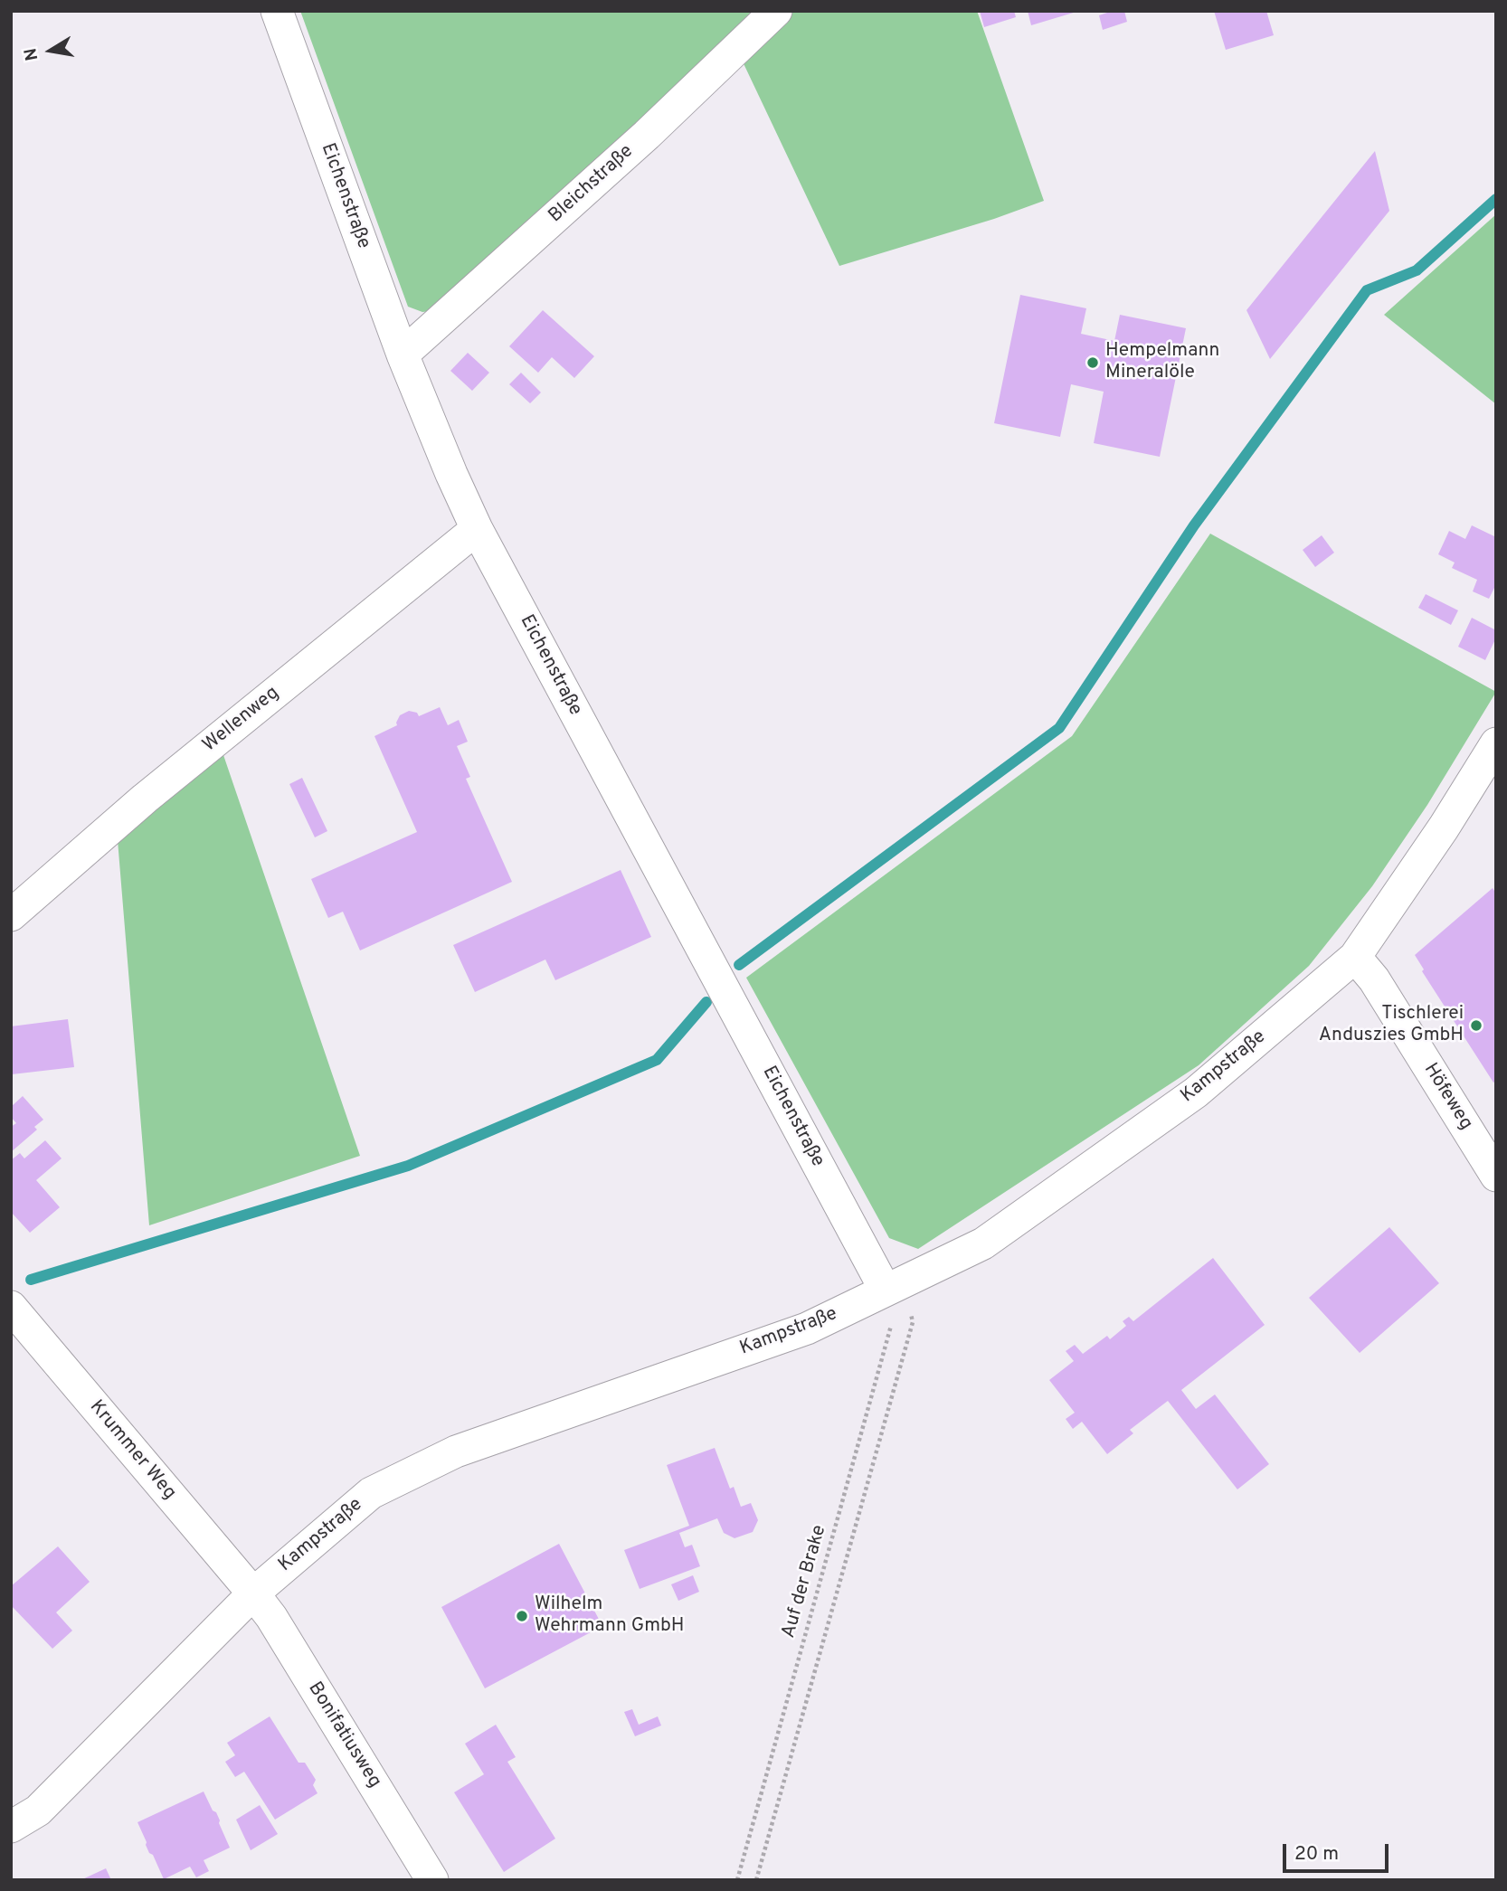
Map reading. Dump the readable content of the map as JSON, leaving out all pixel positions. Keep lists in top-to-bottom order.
{
  "streets": {
    "street": [
      "Bleichstraße",
      "Eichenstraße",
      "Wellenweg",
      "Kampstraße",
      "Höfeweg",
      "Krummer Weg",
      "Bonifatiusweg"
    ],
    "path": ["Auf der Brake"]
  },
  "crossings": [
    ["Bleichstraße", "Eichenstraße"],
    ["Eichenstraße", "Wellenweg"],
    ["Eichenstraße", "Kampstraße"],
    ["Eichenstraße", "Auf der Brake"],
    ["Kampstraße", "Höfeweg"],
    ["Kampstraße", "Krummer Weg"],
    ["Kampstraße", "Auf der Brake"],
    ["Kampstraße", "Bonifatiusweg"],
    ["Krummer Weg", "Bonifatiusweg"]
  ],
  "places": ["Hempelmann Mineralöle", "Tischlerei Anduszies GmbH", "Wilhelm Wehrmann GmbH"],
  "scale_bar": "20 m",
  "north": "left"
}
